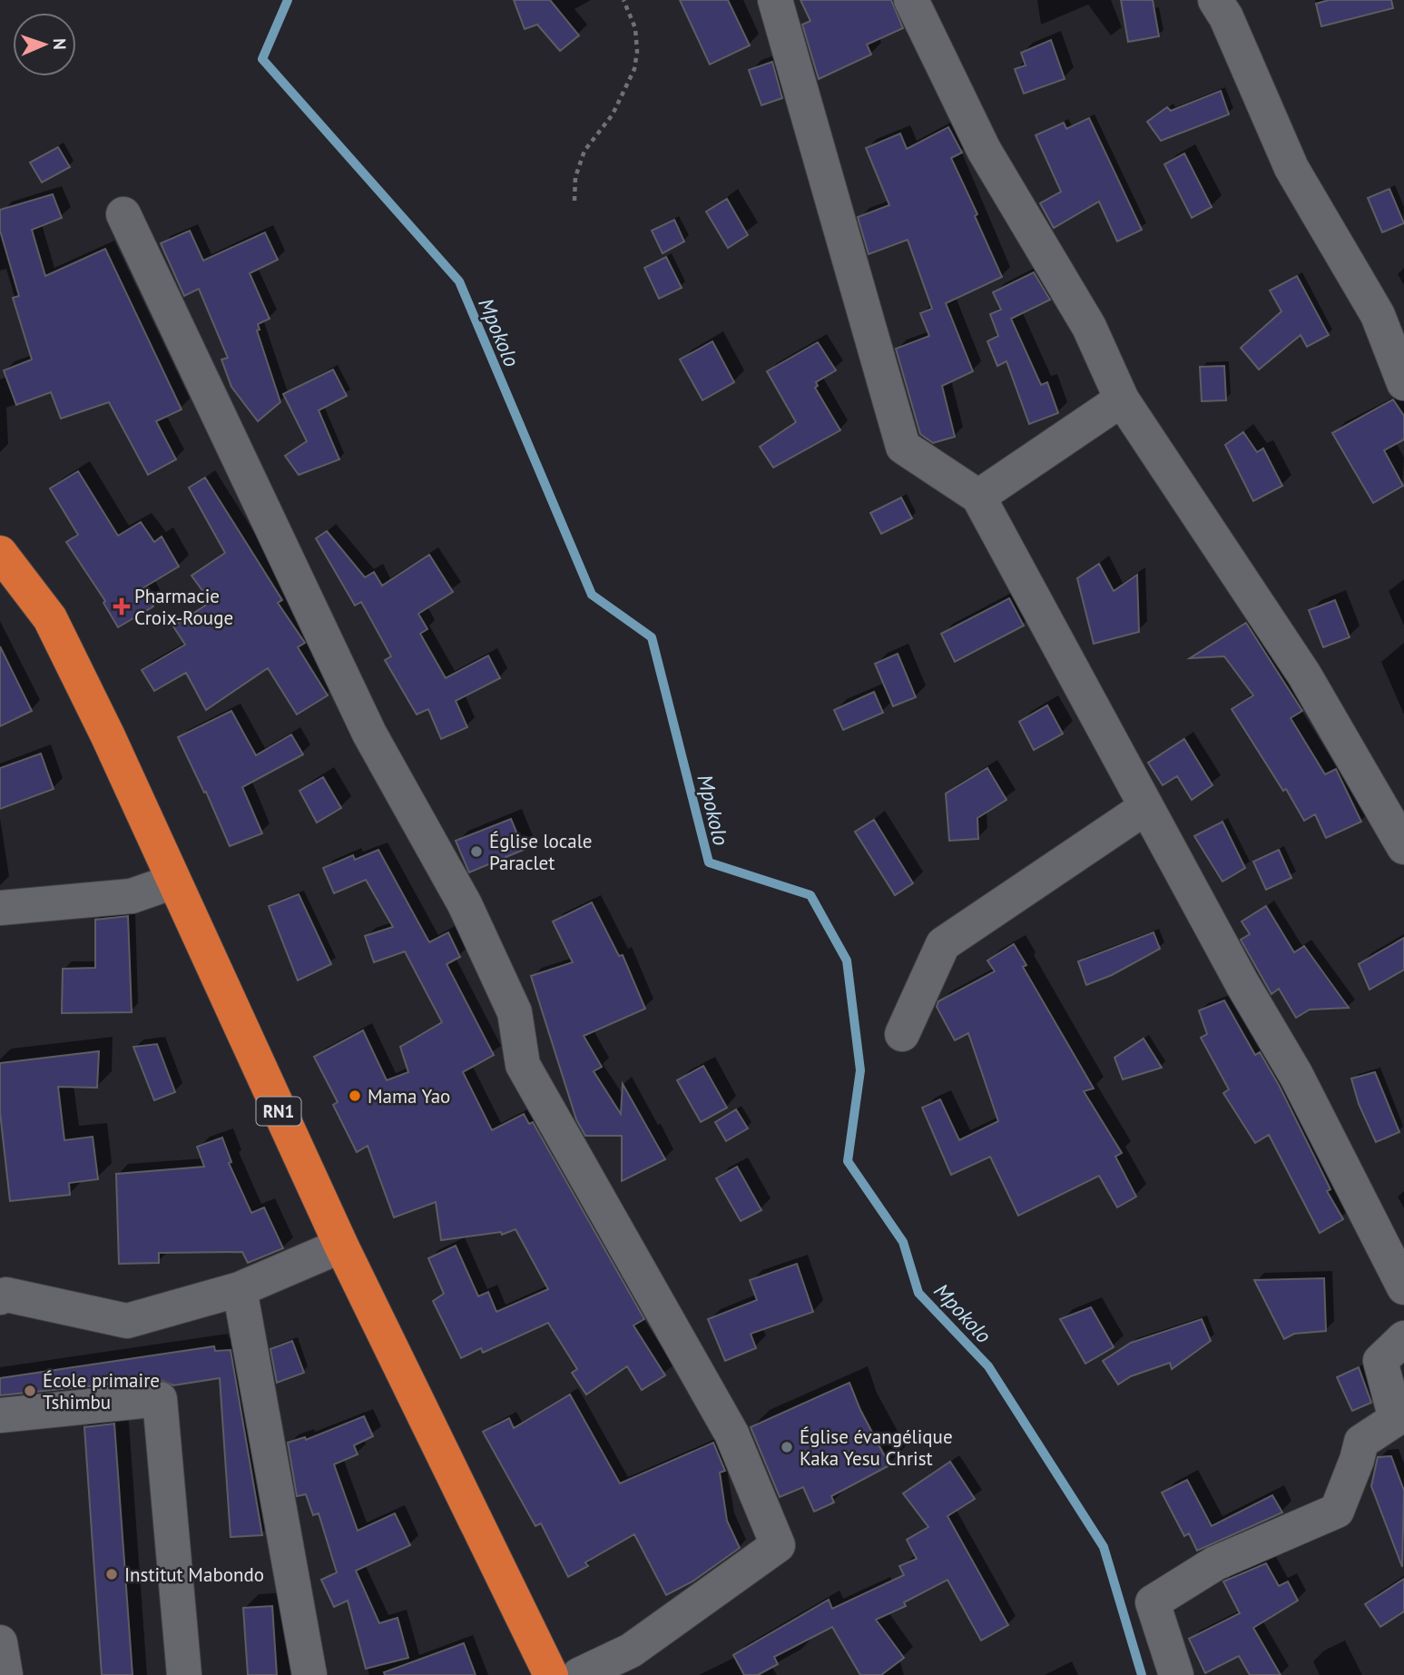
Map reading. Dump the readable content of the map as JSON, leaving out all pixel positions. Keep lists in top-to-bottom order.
{
  "streets": {
    "highway": ["RN1"]
  },
  "water": ["Mpokolo"],
  "places": {
    "health": ["Pharmacie Croix-Rouge"],
    "other": [
      "Église locale Paraclet",
      "Mama Yao",
      "École primaire Tshimbu",
      "Église évangélique Kaka Yesu Christ",
      "Institut Mabondo"
    ]
  },
  "north": "right"
}
